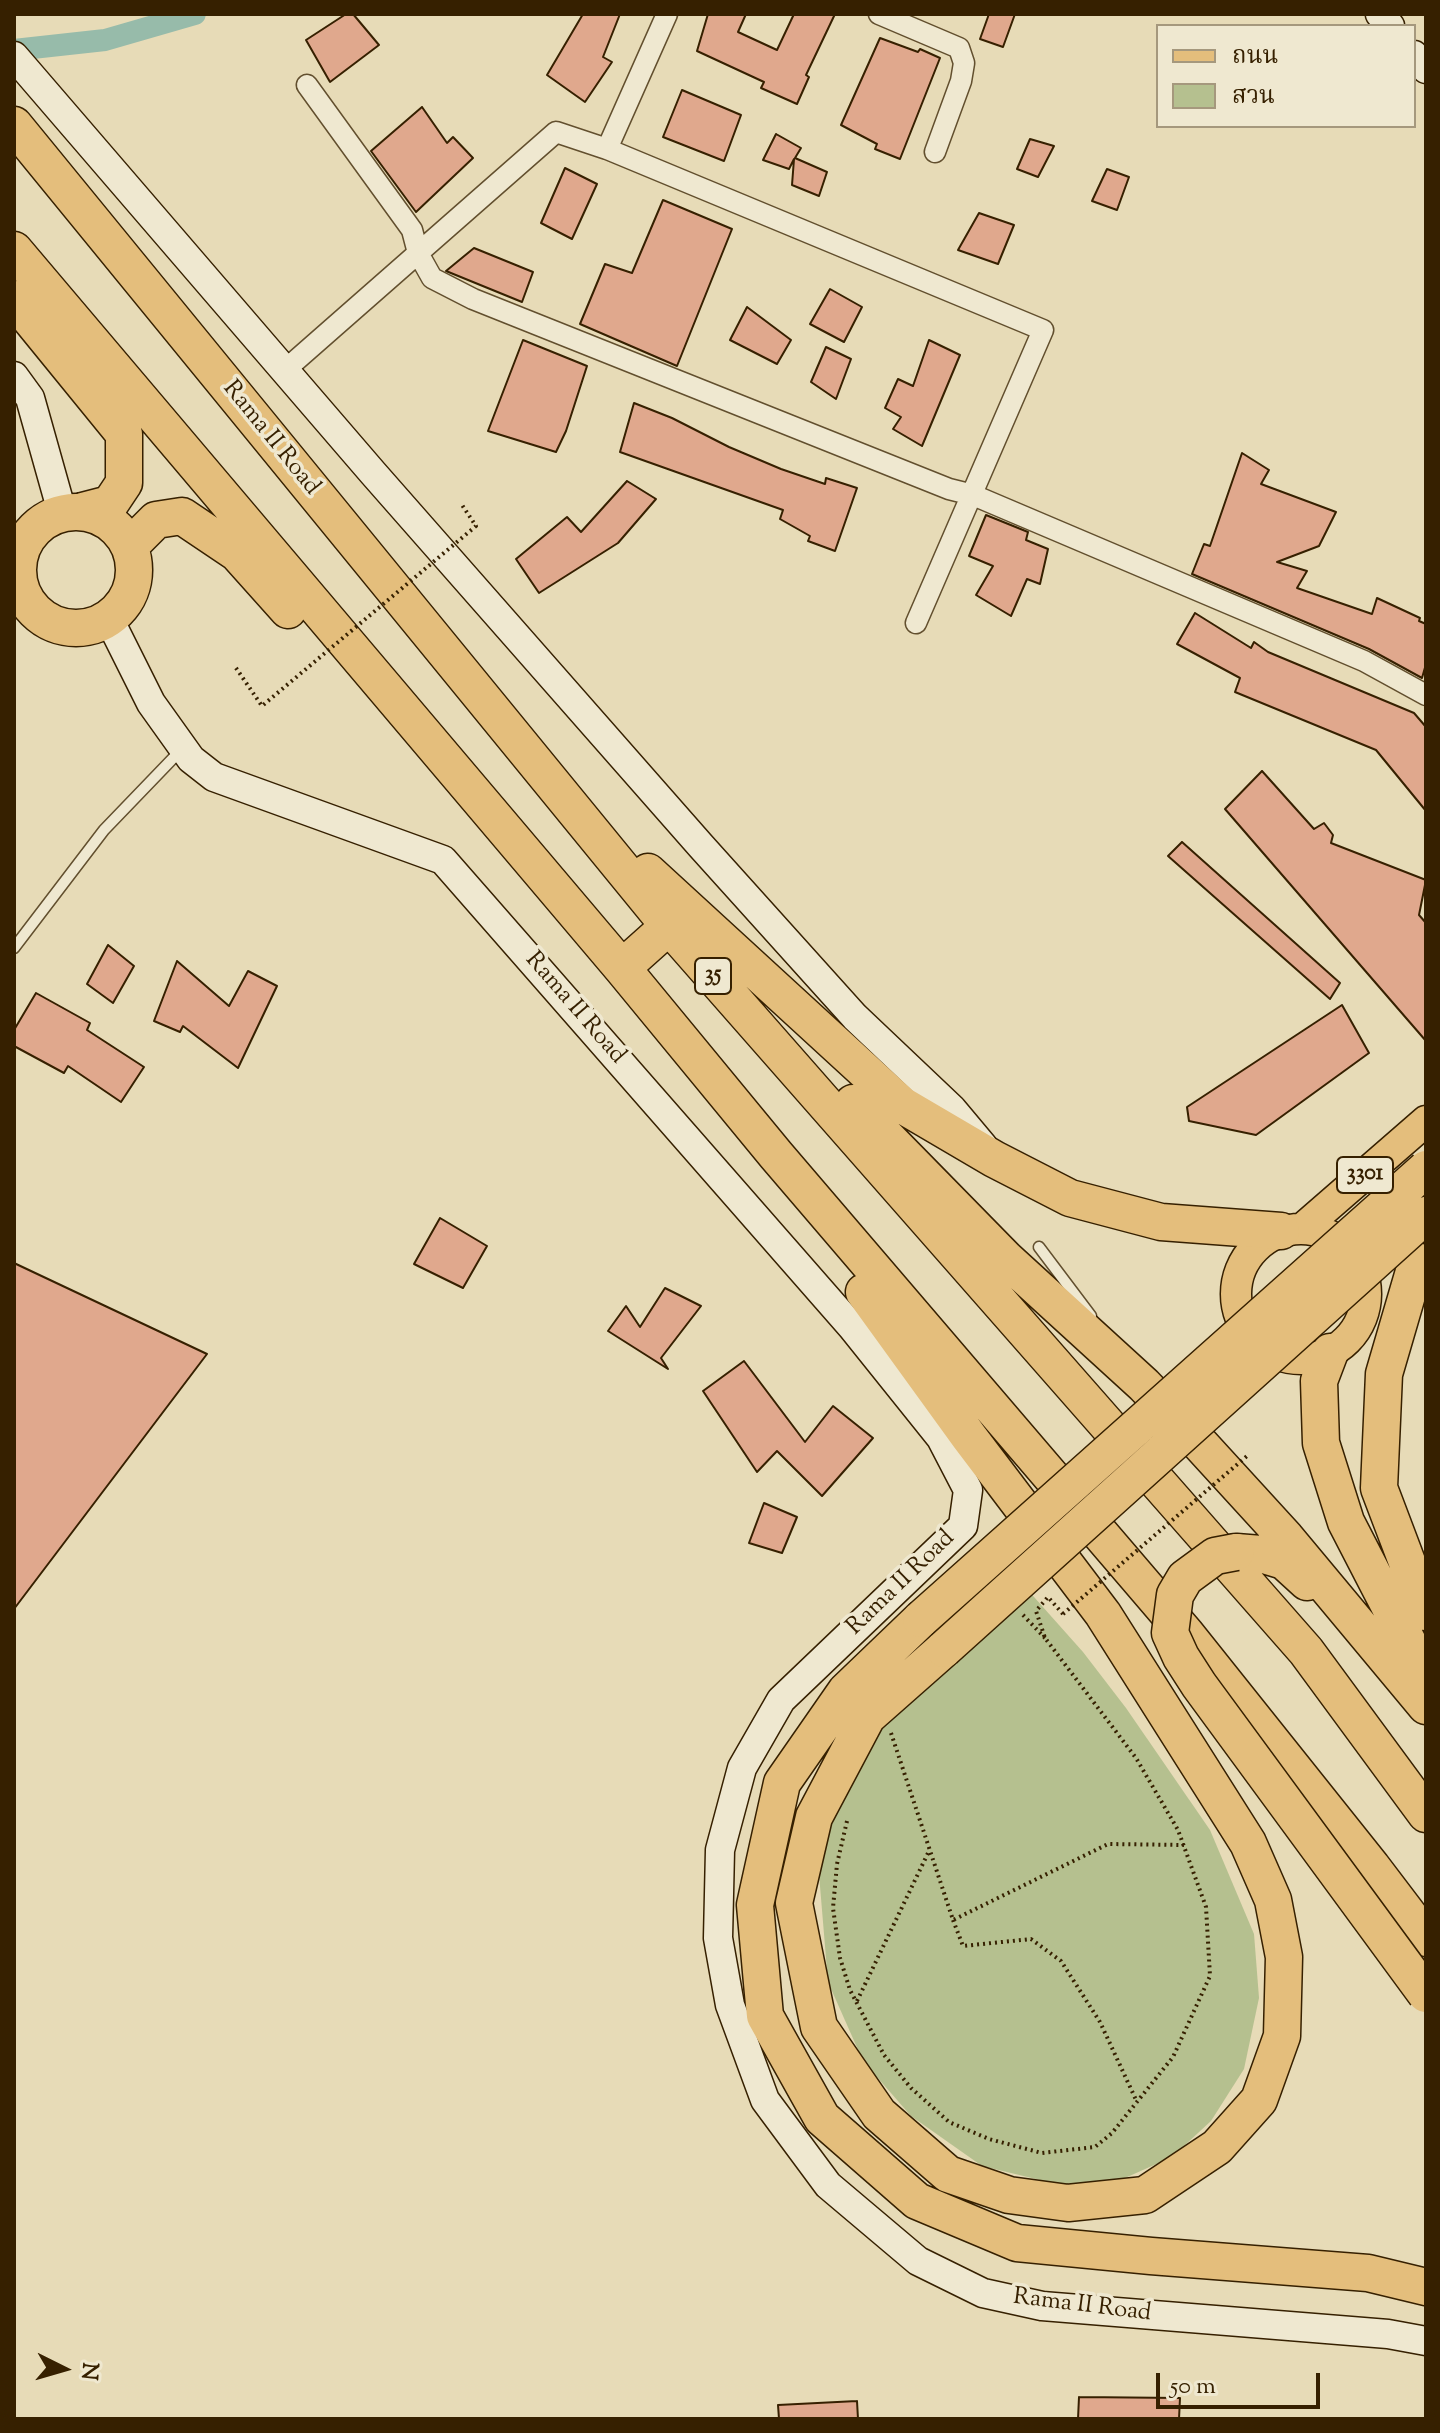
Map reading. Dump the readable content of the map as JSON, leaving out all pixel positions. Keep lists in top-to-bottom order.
{
  "streets": {
    "highway": ["Rama II Road", "35"],
    "main road": ["3301"]
  },
  "legend": ["ถนน", "สวน"],
  "scale_bar": "50 m",
  "north": "right"
}
